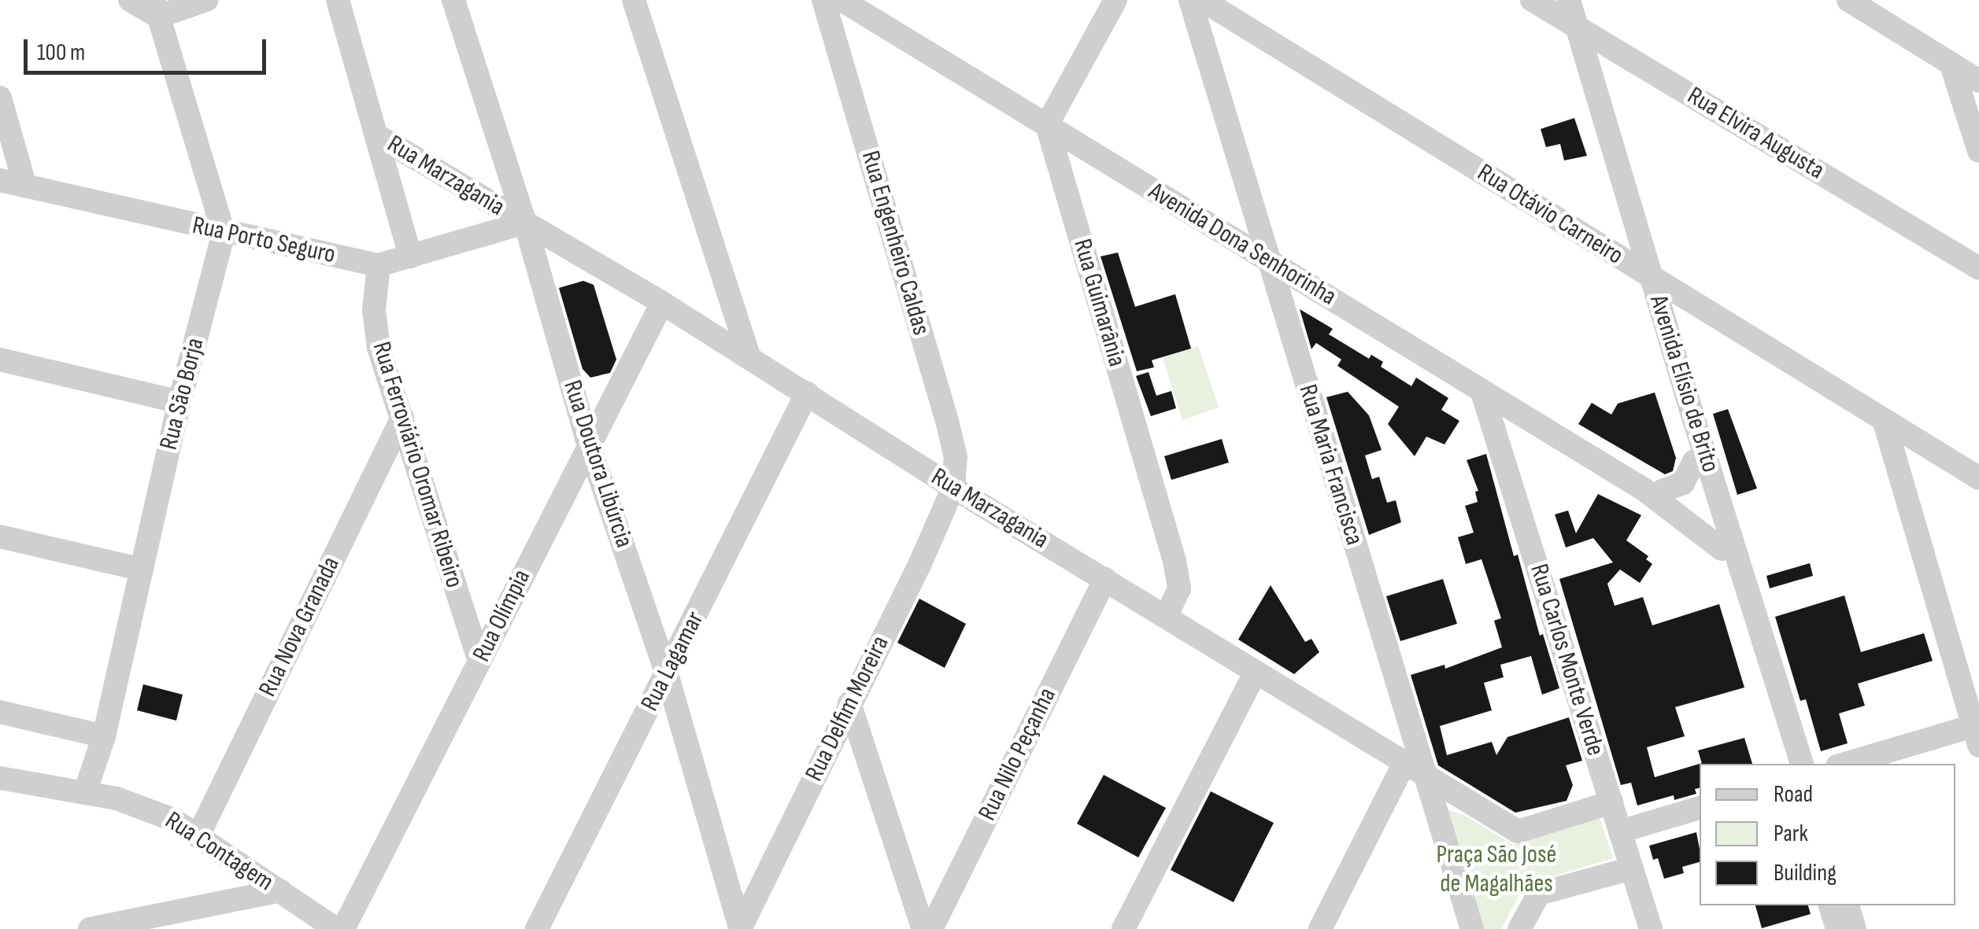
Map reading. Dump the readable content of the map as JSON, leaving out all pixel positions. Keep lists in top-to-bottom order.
{
  "streets": {
    "street": [
      "Rua Elvira Augusta",
      "Rua Marzagania",
      "Rua Otávio Carneiro",
      "Rua Porto Seguro",
      "Rua Engenheiro Caldas",
      "Avenida Dona Senhorinha",
      "Rua Guimarânia",
      "Avenida Elísio de Brito",
      "Rua São Borja",
      "Rua Doutora Libúrcia",
      "Rua Ferroviário Oromar Ribeiro",
      "Rua Maria Francisca",
      "Rua Olímpia",
      "Rua Nova Granada",
      "Rua Carlos Monte Verde",
      "Rua Lagamar",
      "Rua Delfim Moreira",
      "Rua Nilo Peçanha",
      "Rua Contagem"
    ]
  },
  "crossings": [
    ["Rua Elvira Augusta", "Avenida Elísio de Brito"],
    ["Rua Marzagania", "Rua Porto Seguro"],
    ["Rua Marzagania", "Rua Engenheiro Caldas"],
    ["Rua Marzagania", "Rua Guimarânia"],
    ["Rua Marzagania", "Rua Doutora Libúrcia"],
    ["Rua Marzagania", "Rua Maria Francisca"],
    ["Rua Marzagania", "Rua Olímpia"],
    ["Rua Marzagania", "Rua Carlos Monte Verde"],
    ["Rua Marzagania", "Rua Lagamar"],
    ["Rua Marzagania", "Rua Delfim Moreira"],
    ["Rua Marzagania", "Rua Nilo Peçanha"],
    ["Rua Otávio Carneiro", "Avenida Elísio de Brito"],
    ["Rua Porto Seguro", "Rua São Borja"],
    ["Rua Porto Seguro", "Rua Doutora Libúrcia"],
    ["Rua Porto Seguro", "Rua Ferroviário Oromar Ribeiro"],
    ["Rua Engenheiro Caldas", "Rua Delfim Moreira"],
    ["Avenida Dona Senhorinha", "Rua Guimarânia"],
    ["Avenida Dona Senhorinha", "Avenida Elísio de Brito"],
    ["Avenida Dona Senhorinha", "Rua Maria Francisca"],
    ["Avenida Dona Senhorinha", "Rua Carlos Monte Verde"],
    ["Rua São Borja", "Rua Contagem"],
    ["Rua Doutora Libúrcia", "Rua Olímpia"],
    ["Rua Doutora Libúrcia", "Rua Lagamar"],
    ["Rua Doutora Libúrcia", "Rua Delfim Moreira"],
    ["Rua Ferroviário Oromar Ribeiro", "Rua Olímpia"],
    ["Rua Ferroviário Oromar Ribeiro", "Rua Nova Granada"],
    ["Rua Nova Granada", "Rua Contagem"]
  ],
  "parks": ["Praça São José de Magalhães"],
  "legend": ["Road", "Park", "Building"],
  "scale_bar": "100 m"
}
